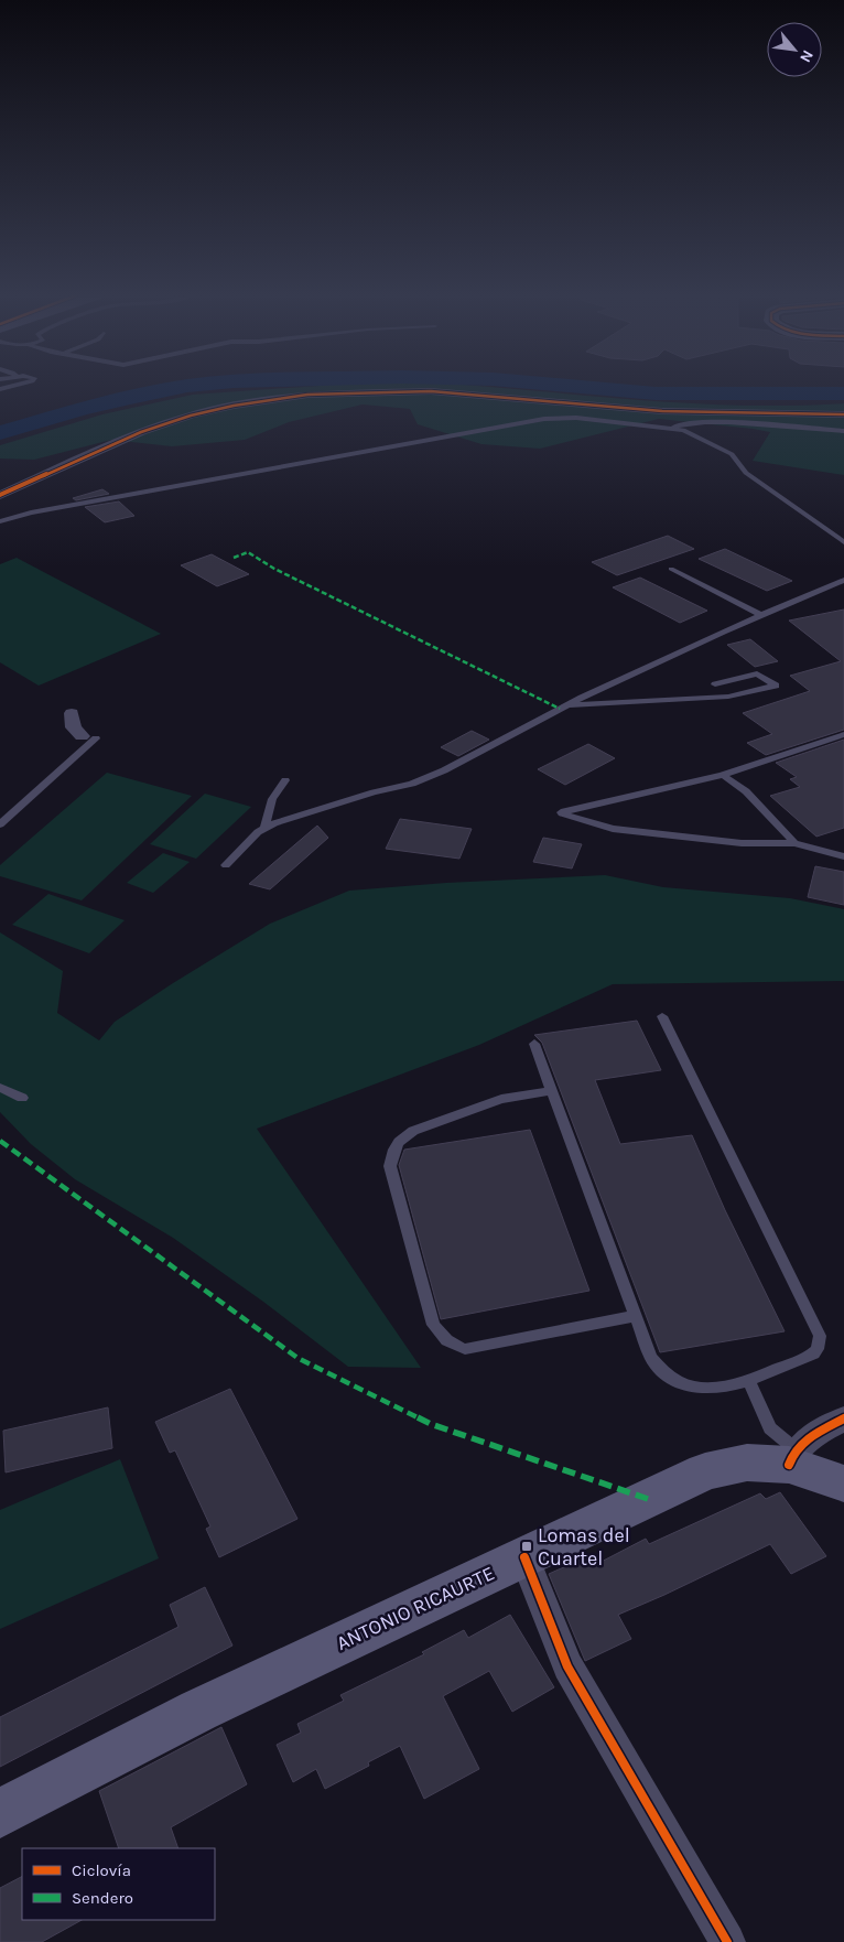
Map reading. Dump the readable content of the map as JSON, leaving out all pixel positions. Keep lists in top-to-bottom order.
{
  "streets": {
    "main road": ["ANTONIO RICAURTE"]
  },
  "places": {
    "transit": ["Lomas del Cuartel"]
  },
  "legend": ["Ciclovía", "Sendero"],
  "north": "bottom right"
}
